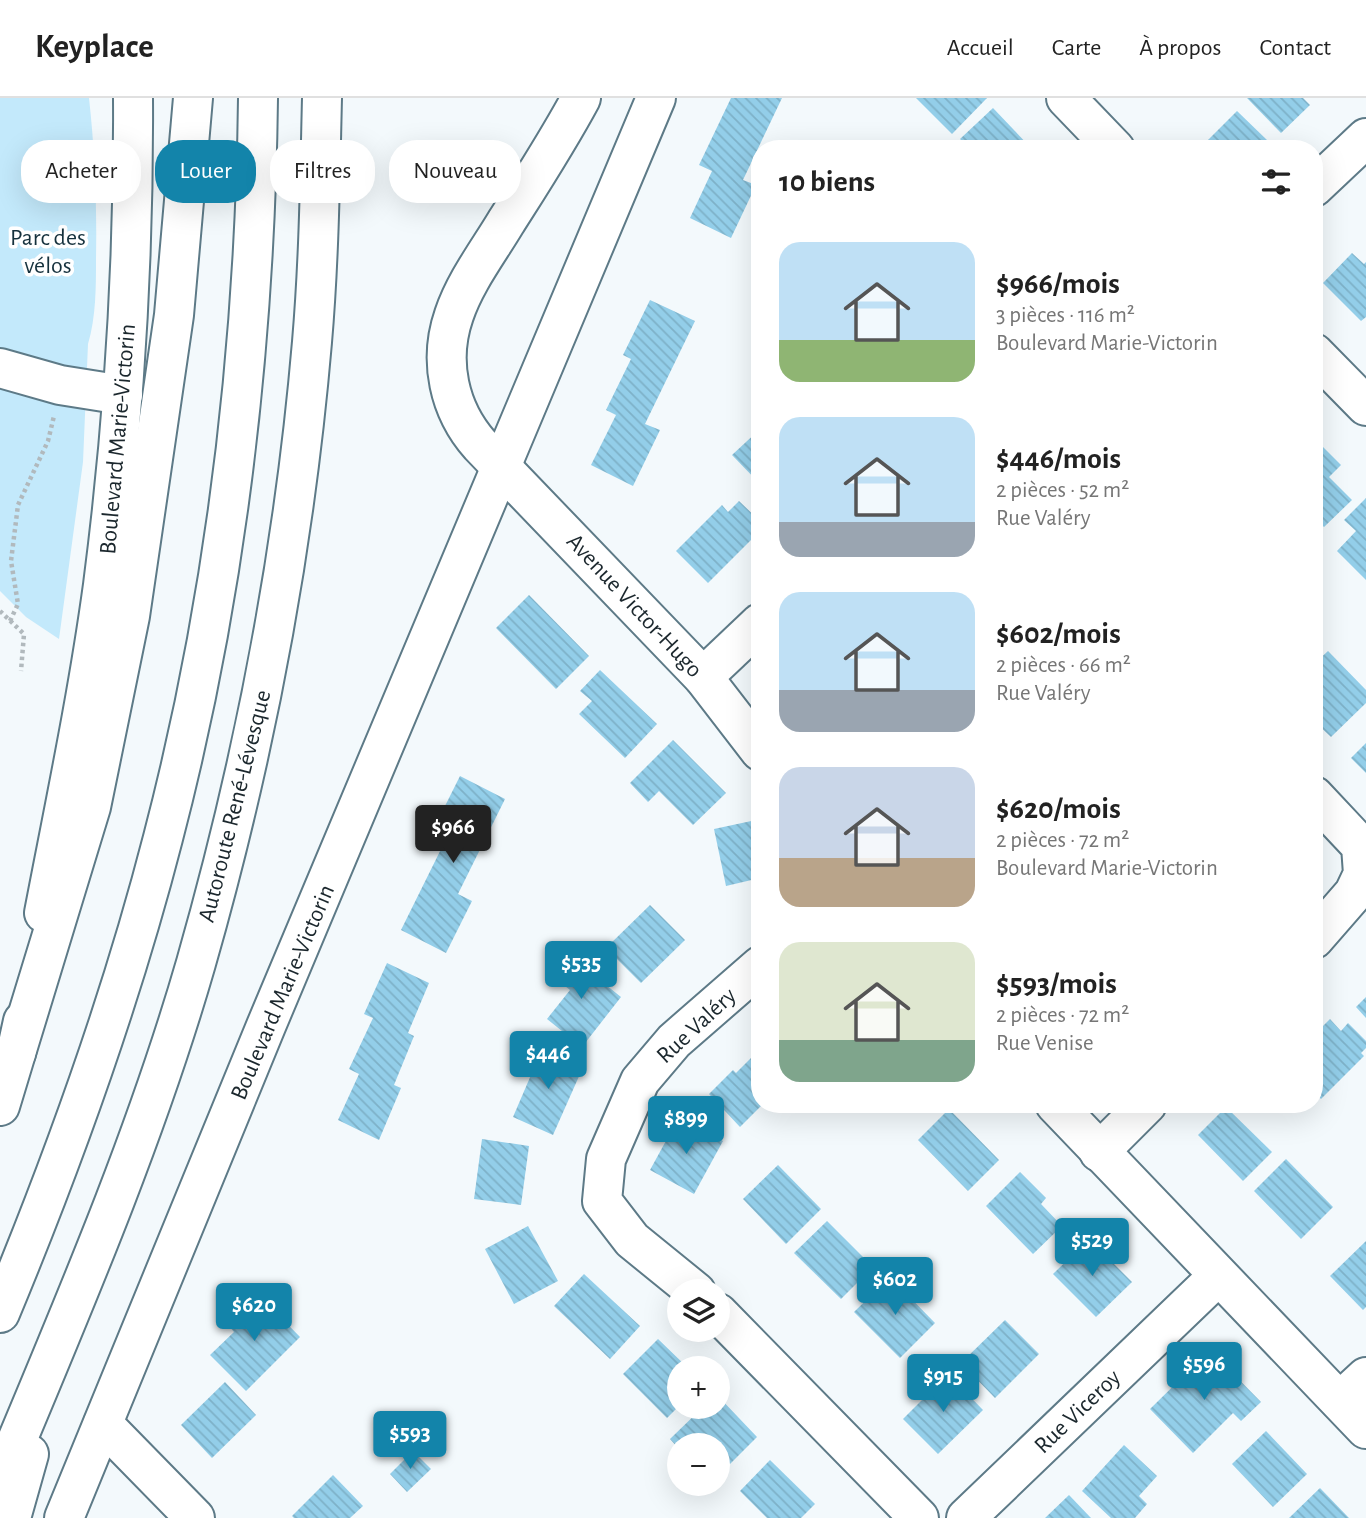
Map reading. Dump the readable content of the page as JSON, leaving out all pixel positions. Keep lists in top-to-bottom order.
{
  "streets": {
    "main road": [
      "Boulevard Marie-Victorin",
      "Avenue Victor-Hugo",
      "Autoroute René-Lévesque",
      "Rue Valéry",
      "Rue Viceroy"
    ]
  },
  "crossings": [
    ["Boulevard Marie-Victorin", "Avenue Victor-Hugo"]
  ],
  "parks": ["Parc des vélos"],
  "page": {
    "header": "Keyplace",
    "nav": [
      "Accueil",
      "Carte",
      "À propos",
      "Contact"
    ],
    "chip": [
      "Acheter",
      "Louer",
      "Filtres",
      "Nouveau"
    ],
    "heading": "10 biens",
    "list": [
      {
        "name": "$966/mois",
        "note": "3 pièces · 116 m² · Boulevard Marie-Victorin"
      },
      {
        "name": "$446/mois",
        "note": "2 pièces · 52 m² · Rue Valéry"
      },
      {
        "name": "$602/mois",
        "note": "2 pièces · 66 m² · Rue Valéry"
      },
      {
        "name": "$620/mois",
        "note": "2 pièces · 72 m² · Boulevard Marie-Victorin"
      },
      {
        "name": "$593/mois",
        "note": "2 pièces · 72 m² · Rue Venise"
      }
    ],
    "price": [
      "$966",
      "$535",
      "$446",
      "$899",
      "$529",
      "$602",
      "$620",
      "$596",
      "$915",
      "$593"
    ],
    "map_buttons": ["+", "−"]
  }
}
